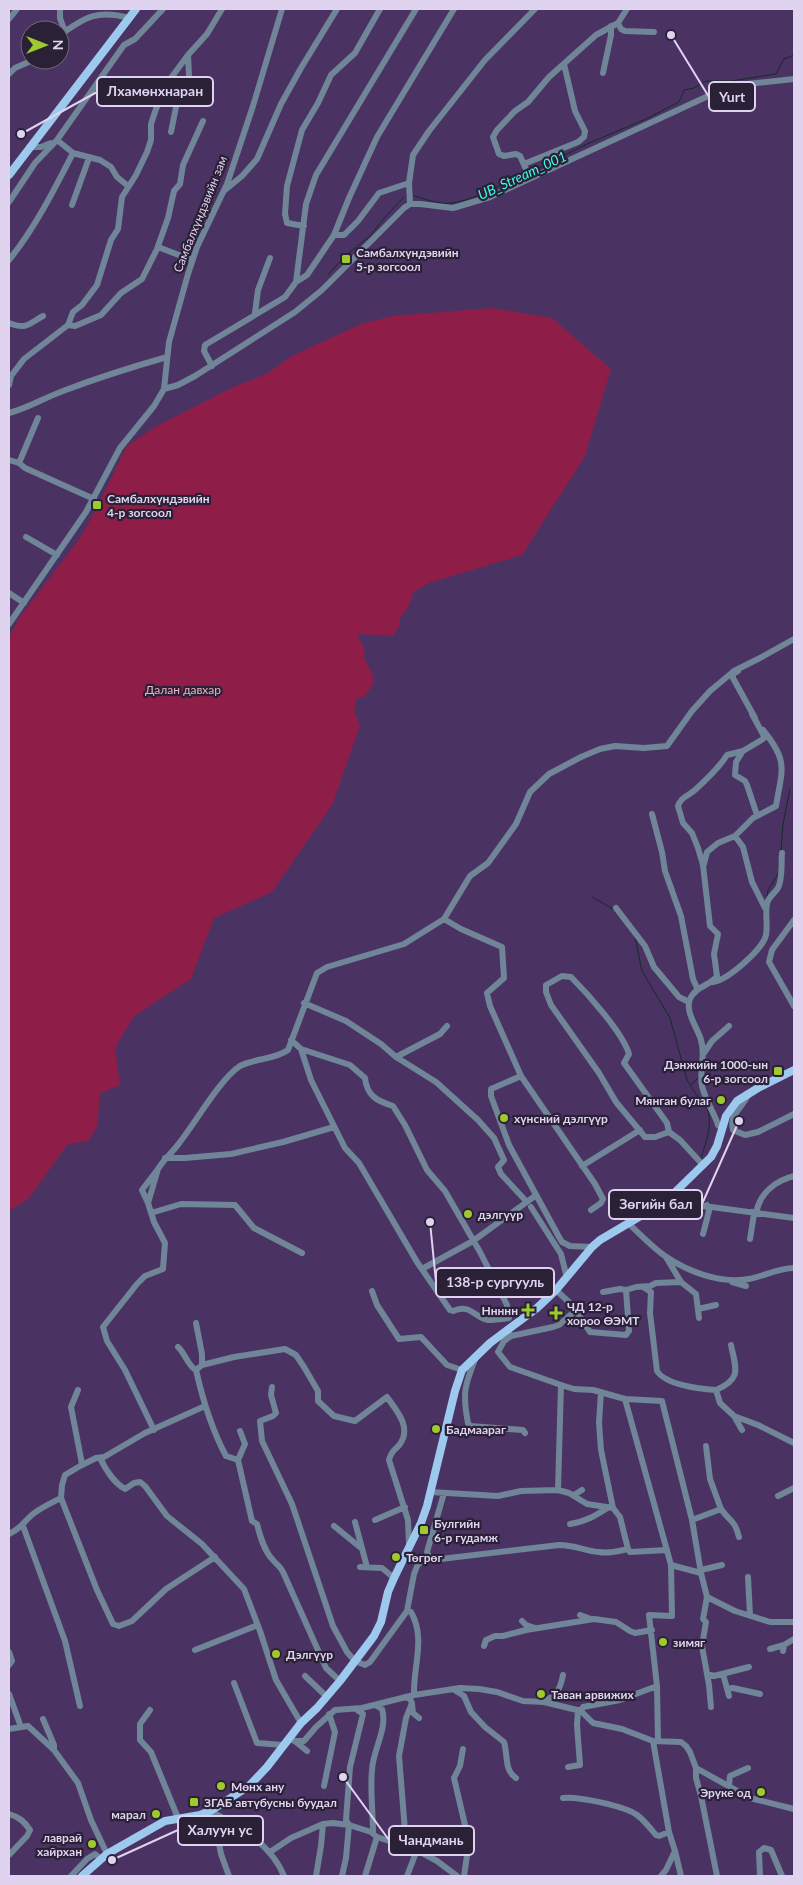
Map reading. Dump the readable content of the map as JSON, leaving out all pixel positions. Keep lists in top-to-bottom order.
{
  "streets": {
    "street": ["Самбалхүндэвийн зам"]
  },
  "water": ["UB_Stream_001"],
  "parks": ["Далан давхар"],
  "places": {
    "other": [
      "Yurt",
      "Лхамөнхнаран",
      "Мянган булаг",
      "хүнсний дэлгүүр",
      "Зөгийн бал",
      "дэлгүүр",
      "138-р сургууль",
      "Бадмаараг",
      "Төгрөг",
      "зимяг",
      "Дэлгүүр",
      "Таван арвижих",
      "Чандмань",
      "Мөнх ану",
      "Эрүке од",
      "марал",
      "лаврай хайрхан",
      "Халуун ус"
    ],
    "transit": [
      "Самбалхүндэвийн 5-р зогсоол",
      "Самбалхүндэвийн 4-р зогсоол",
      "Дэнжийн 1000-ын 6-р зогсоол",
      "Булгийн 6-р гудамж",
      "ЗГАБ автүбусны буудал"
    ],
    "health": ["Ннннн", "ЧД 12-р хороо ӨЭМТ"]
  },
  "north": "right"
}
